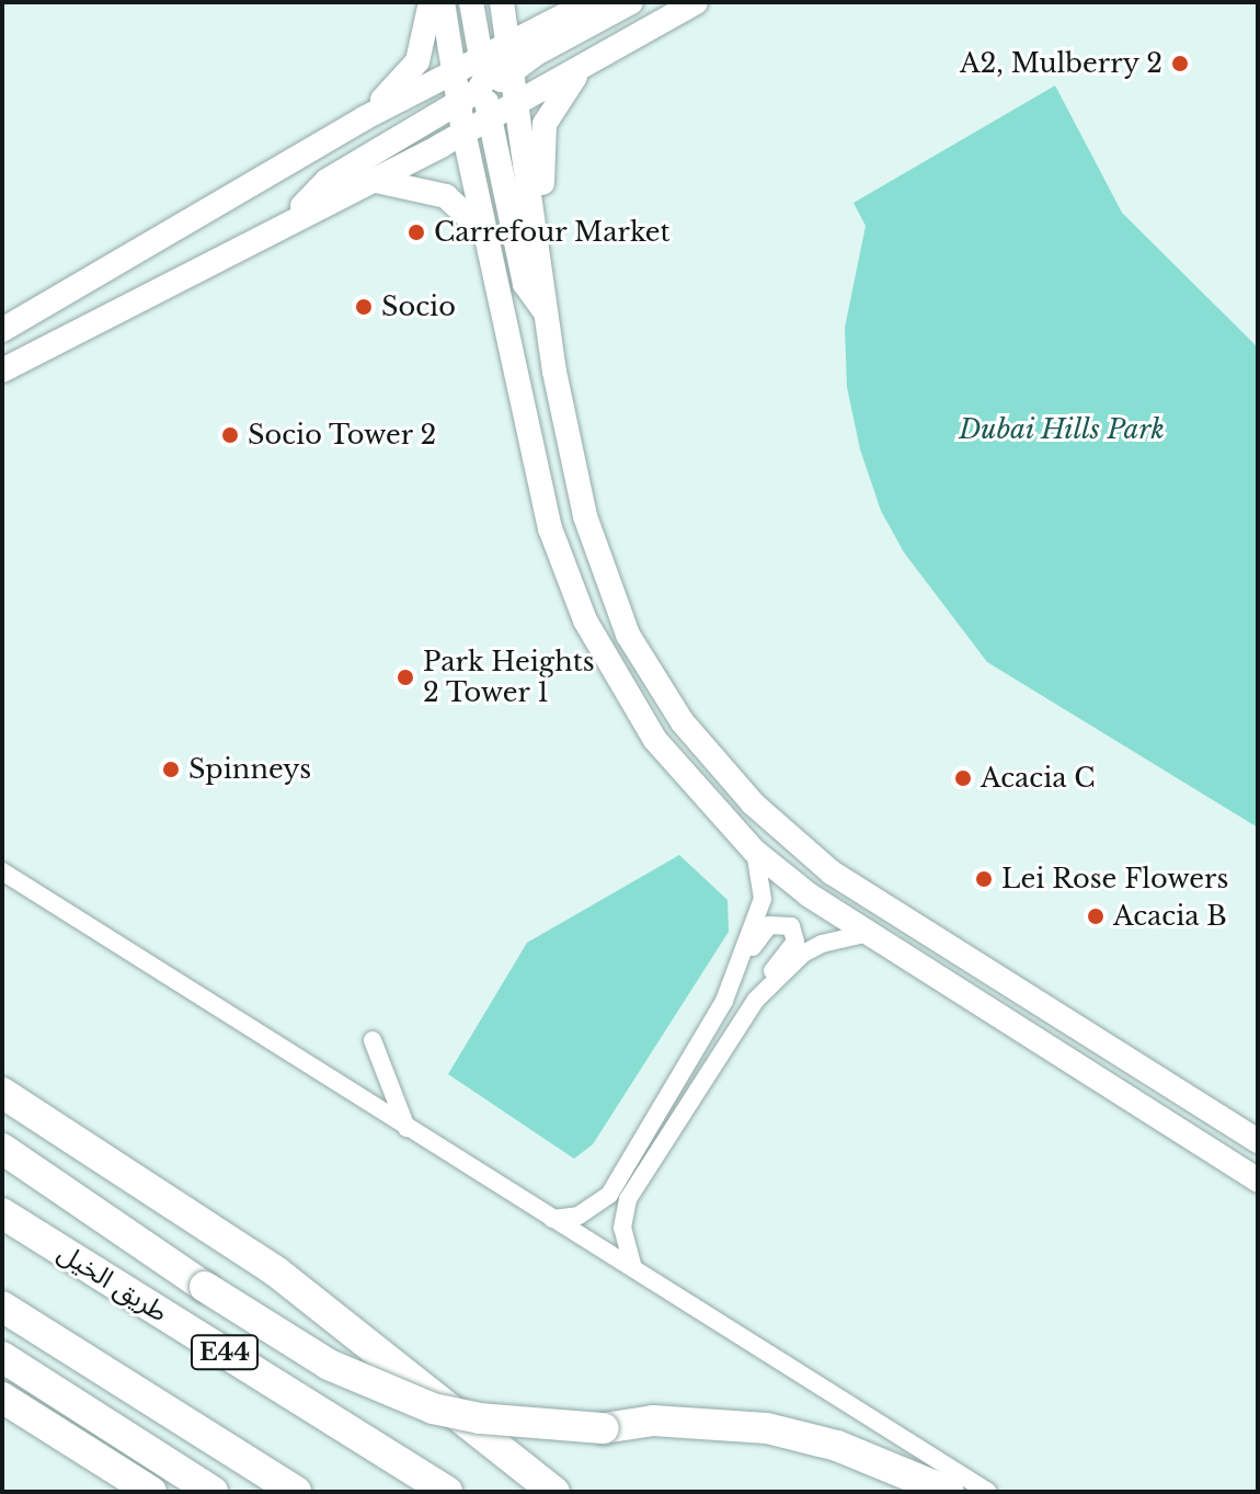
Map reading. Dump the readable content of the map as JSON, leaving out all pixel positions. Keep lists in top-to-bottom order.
{
  "streets": {
    "highway": ["طريق الخيل", "E44"]
  },
  "parks": ["Dubai Hills Park"],
  "places": [
    "A2, Mulberry 2",
    "Carrefour Market",
    "Socio",
    "Socio Tower 2",
    "Park Heights 2 Tower 1",
    "Spinneys",
    "Acacia C",
    "Lei Rose Flowers",
    "Acacia B"
  ]
}
